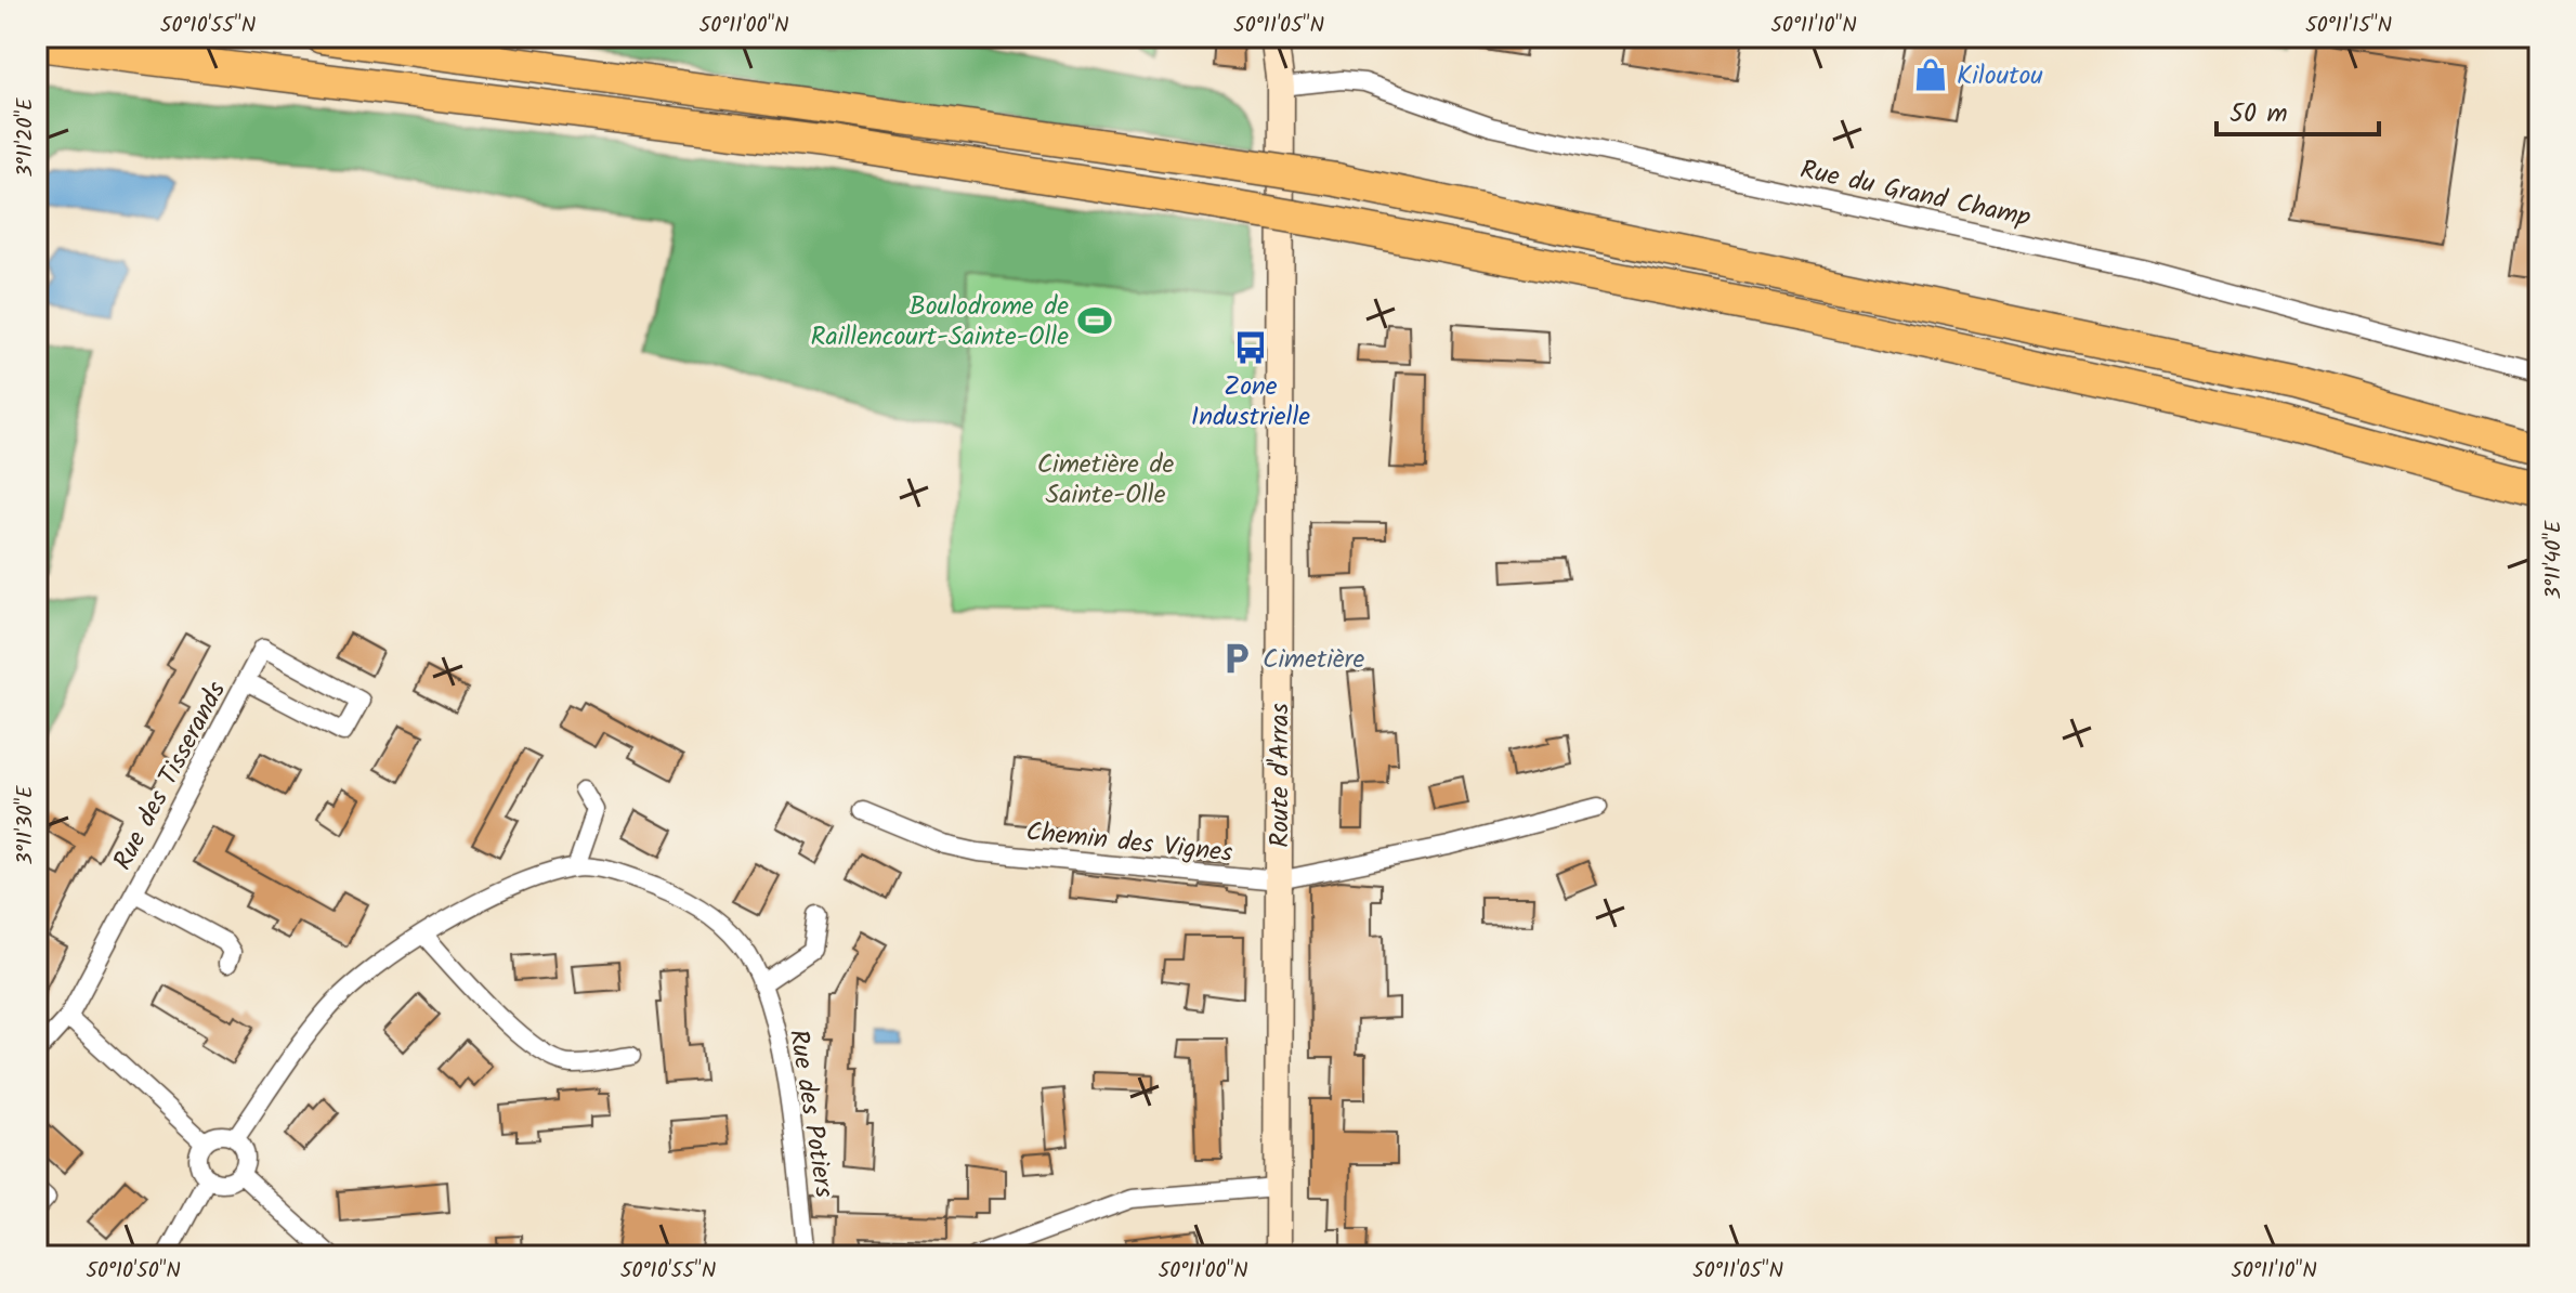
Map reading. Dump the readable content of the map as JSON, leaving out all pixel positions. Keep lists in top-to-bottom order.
{
  "streets": {
    "main road": ["Route d'Arras"],
    "street": [
      "Rue du Grand Champ",
      "Rue des Tisserands",
      "Chemin des Vignes",
      "Rue des Potiers"
    ]
  },
  "crossings": [
    ["Rue du Grand Champ", "Route d'Arras"],
    ["Route d'Arras", "Chemin des Vignes"]
  ],
  "parks": ["Cimetière de Sainte-Olle"],
  "places": {
    "shop": ["Kiloutou"],
    "sports": ["Boulodrome de Raillencourt-Sainte-Olle"],
    "bus stop": ["Zone Industrielle"],
    "parking": ["Cimetière"]
  },
  "scale_bar": "50 m",
  "coordinates": [
    "50°10'55\"N",
    "50°11'00\"N",
    "50°11'05\"N",
    "50°11'10\"N",
    "50°11'15\"N",
    "3°11'20\"E",
    "3°11'40\"E",
    "3°11'30\"E",
    "50°10'50\"N"
  ]
}
